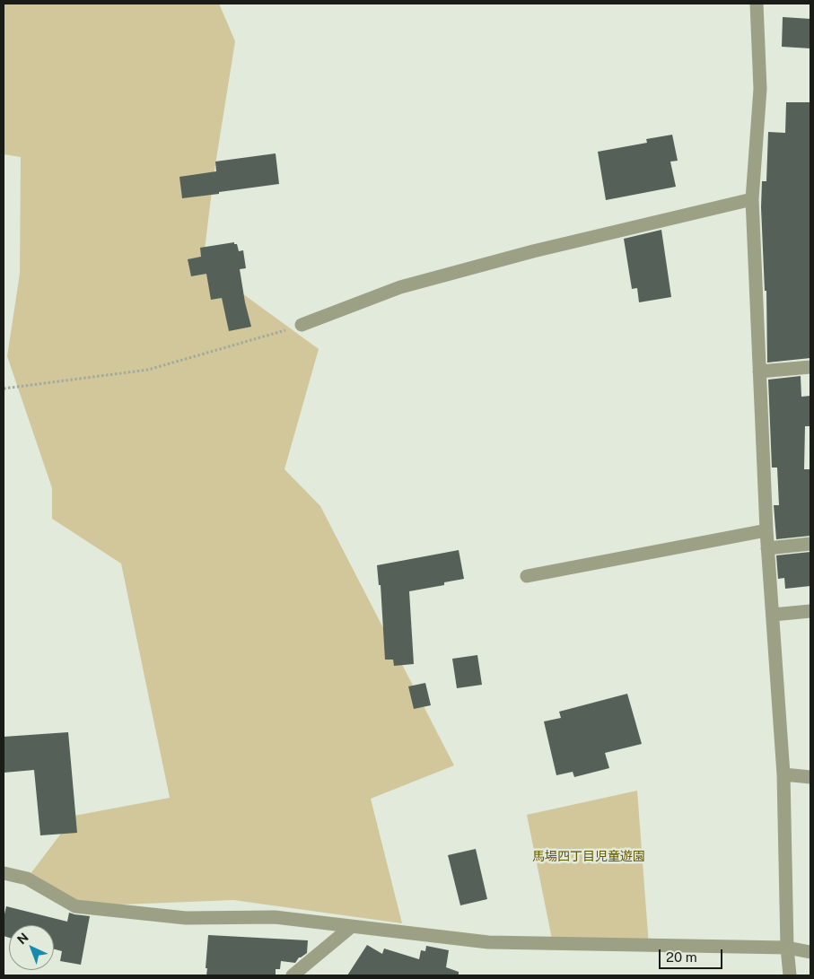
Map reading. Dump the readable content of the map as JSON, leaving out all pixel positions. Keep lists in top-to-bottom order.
{
  "parks": ["馬場四丁目児童遊園"],
  "scale_bar": "20 m",
  "north": "top left"
}
